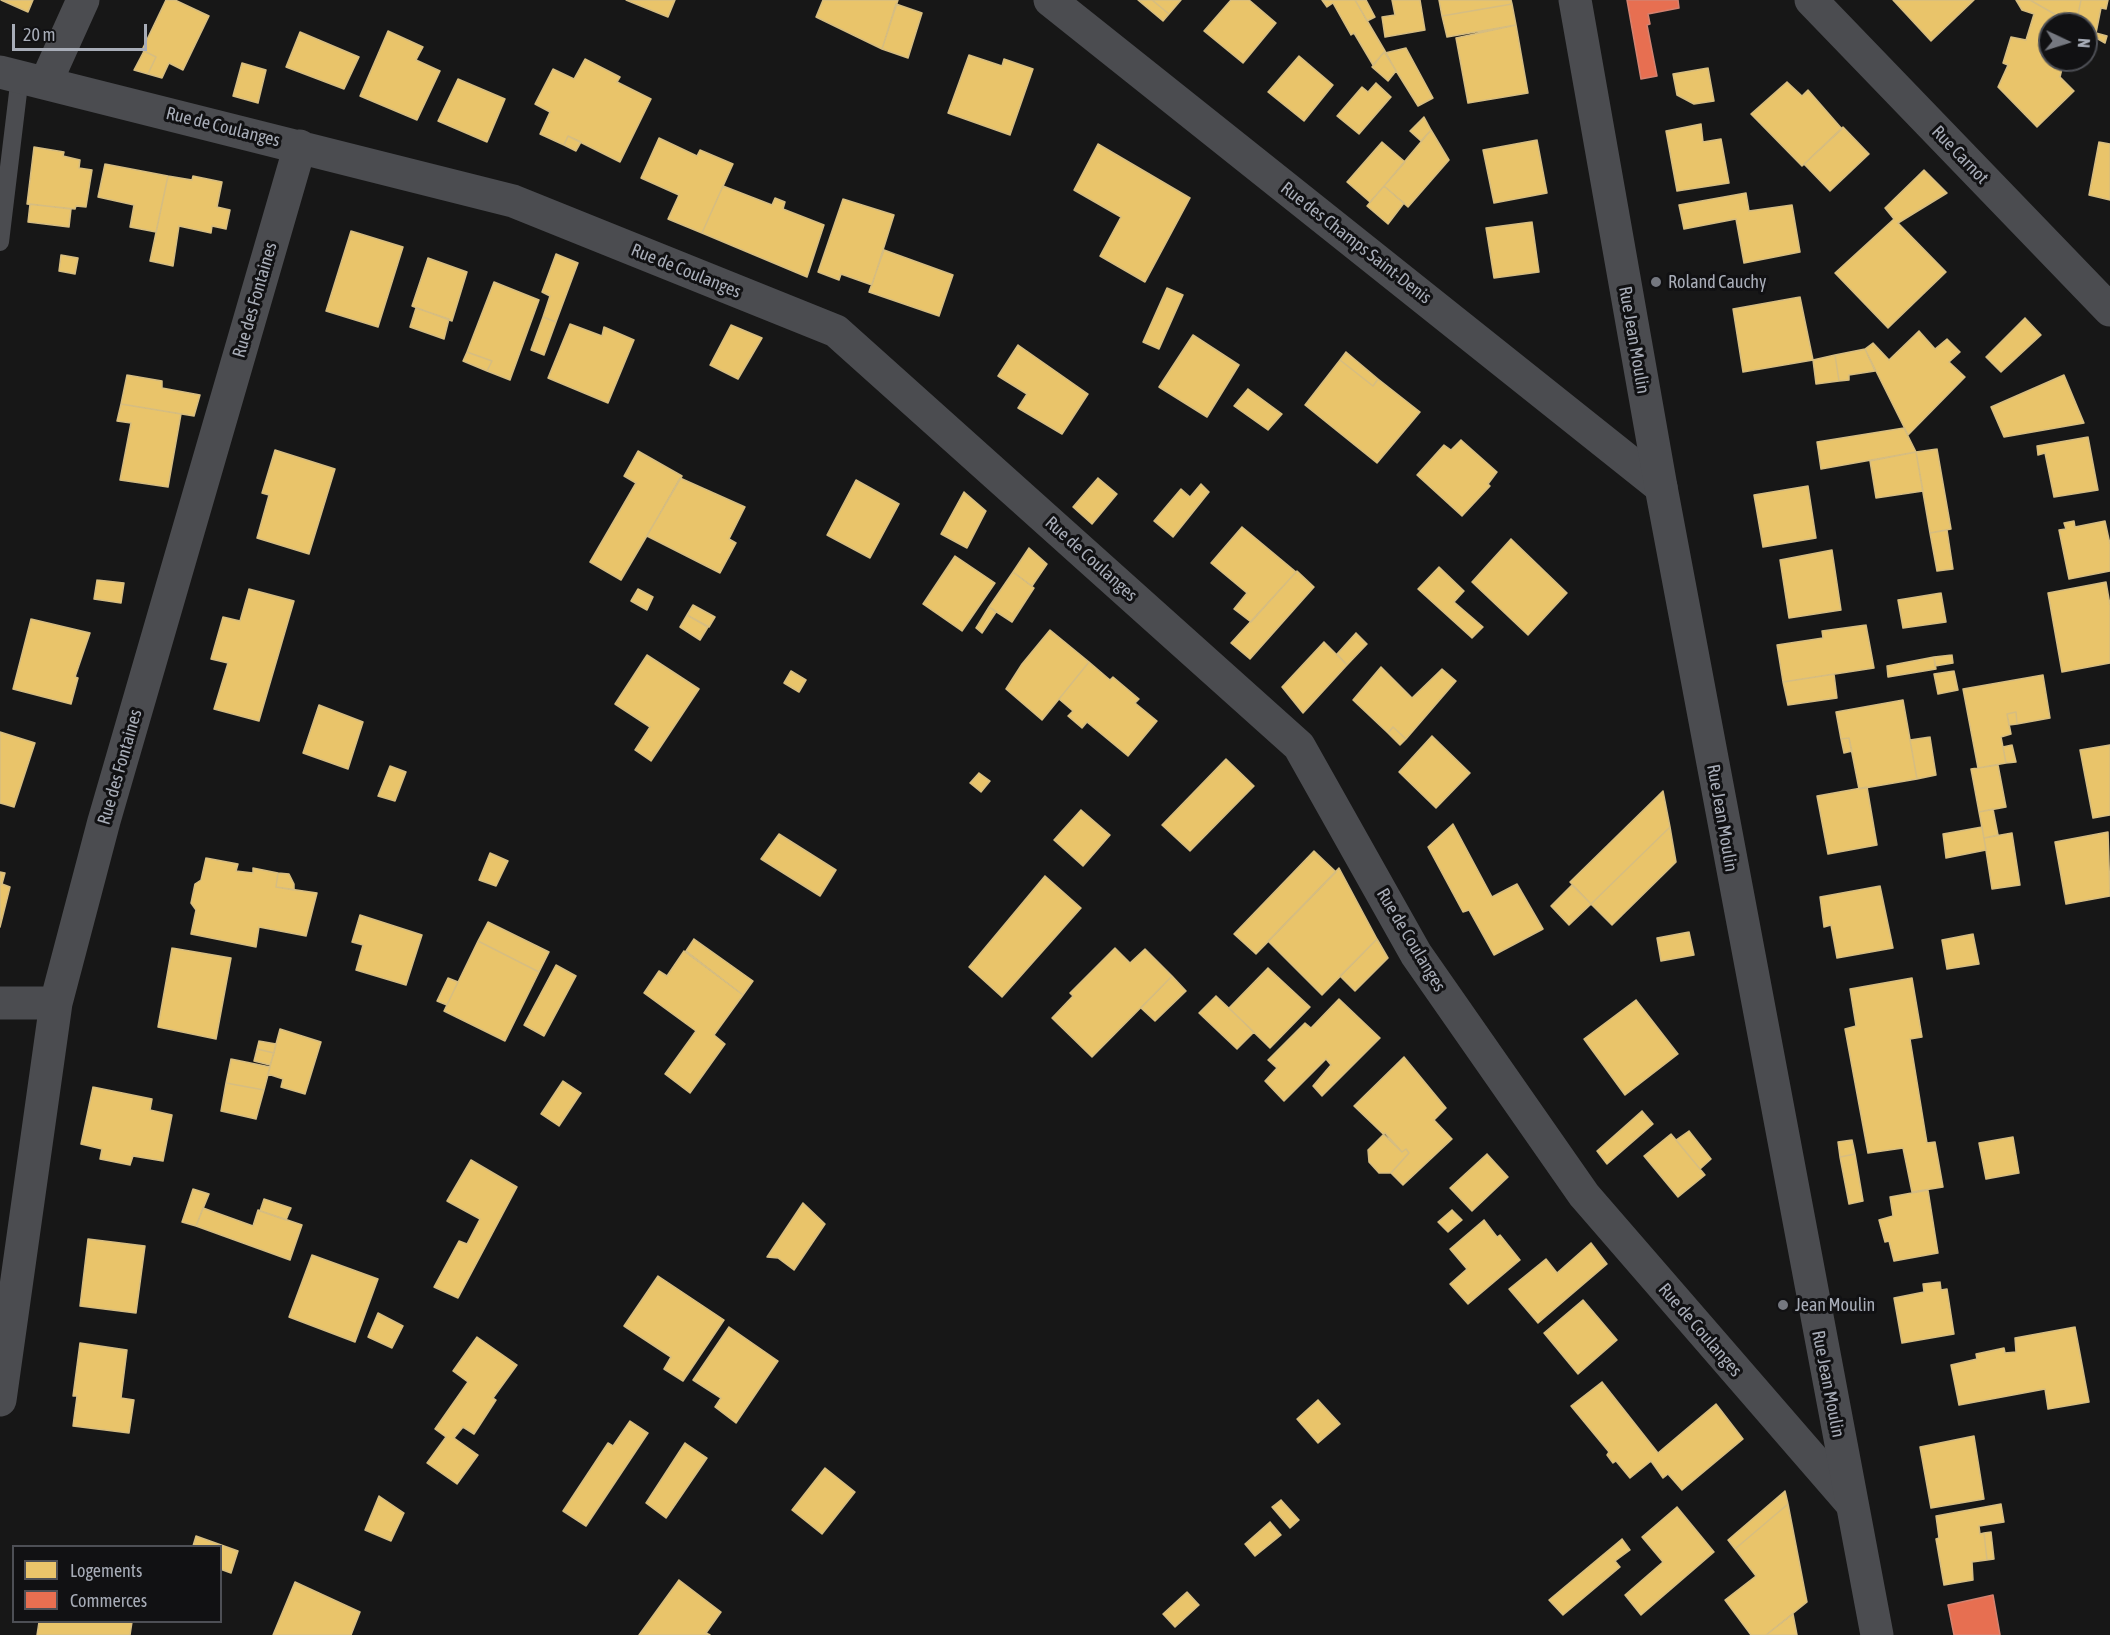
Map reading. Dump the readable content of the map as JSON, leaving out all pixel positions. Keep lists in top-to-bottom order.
{
  "streets": {
    "street": [
      "Rue de Coulanges",
      "Rue Carnot",
      "Rue des Champs Saint-Denis",
      "Rue des Fontaines",
      "Rue Jean Moulin"
    ]
  },
  "crossings": [
    ["Rue de Coulanges", "Rue des Fontaines"],
    ["Rue de Coulanges", "Rue Jean Moulin"],
    ["Rue des Champs Saint-Denis", "Rue Jean Moulin"]
  ],
  "places": ["Roland Cauchy", "Jean Moulin"],
  "legend": ["Logements", "Commerces"],
  "scale_bar": "20 m",
  "north": "right"
}
